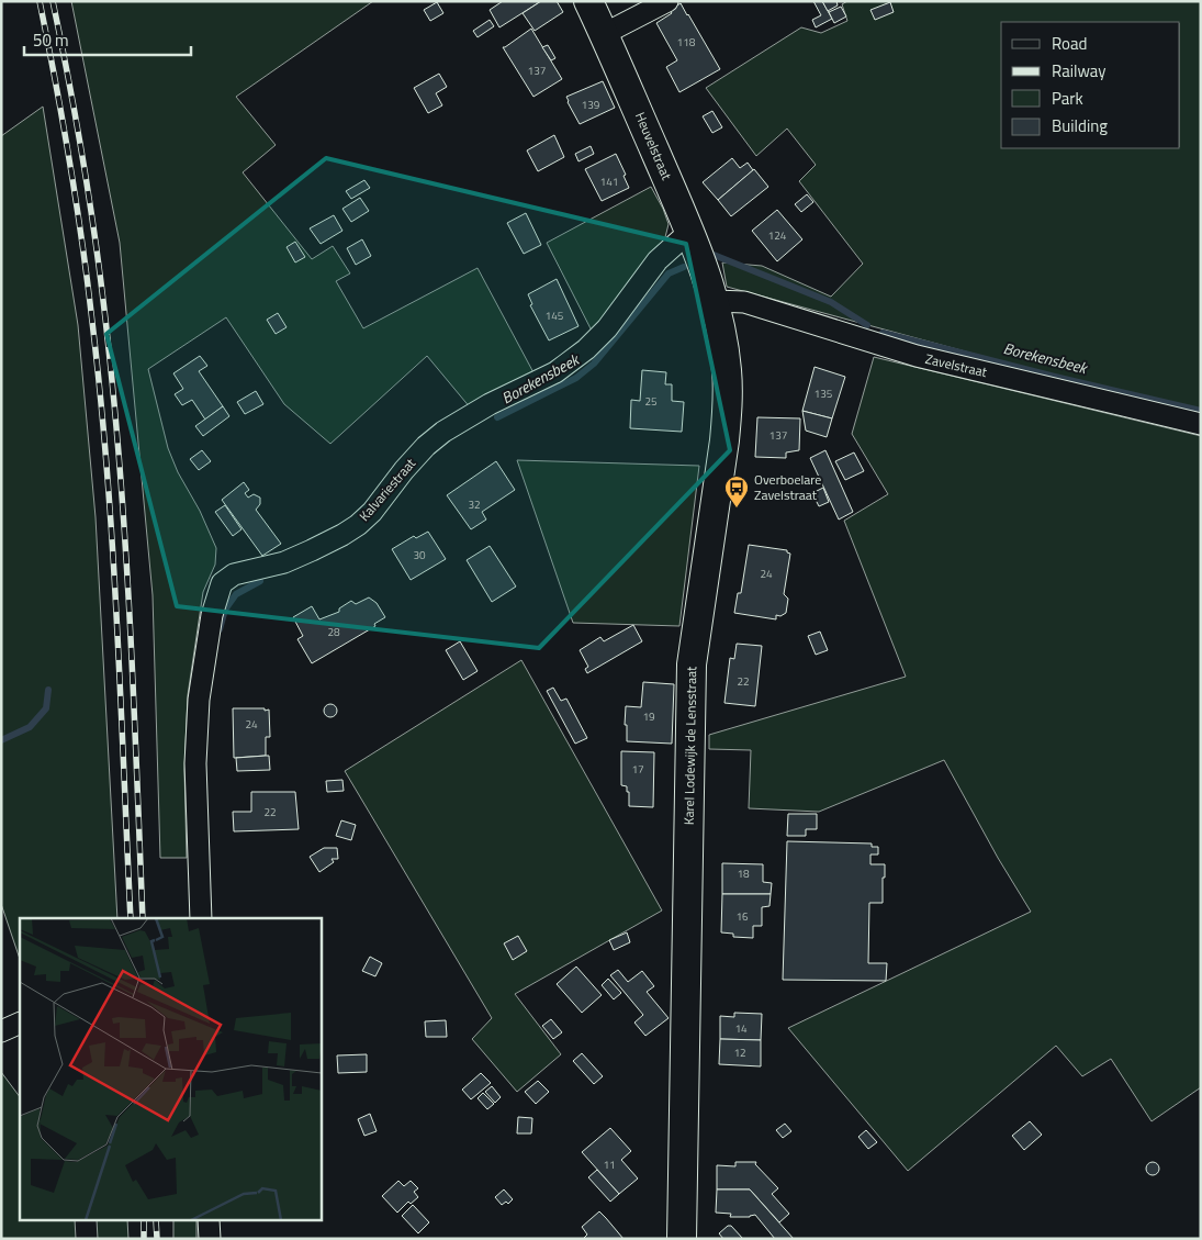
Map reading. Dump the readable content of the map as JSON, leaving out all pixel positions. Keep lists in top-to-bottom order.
{
  "streets": {
    "street": [
      "Heuvelstraat",
      "Zavelstraat",
      "Kalvariestraat",
      "Karel Lodewijk de Lensstraat"
    ]
  },
  "crossings": [
    ["Heuvelstraat", "Kalvariestraat"],
    ["Heuvelstraat", "Karel Lodewijk de Lensstraat"],
    ["Zavelstraat", "Karel Lodewijk de Lensstraat"]
  ],
  "water": ["Borekensbeek"],
  "places": {
    "bus stop": ["Overboelare Zavelstraat"]
  },
  "house_numbers": [
    "118",
    "137",
    "139",
    "141",
    "124",
    "145",
    "135",
    "25",
    "137",
    "32",
    "30",
    "24",
    "28",
    "22",
    "19",
    "24",
    "17",
    "22",
    "18",
    "16",
    "14",
    "12",
    "11"
  ],
  "legend": [
    "Road",
    "Railway",
    "Park",
    "Building"
  ],
  "scale_bar": "50 m"
}
